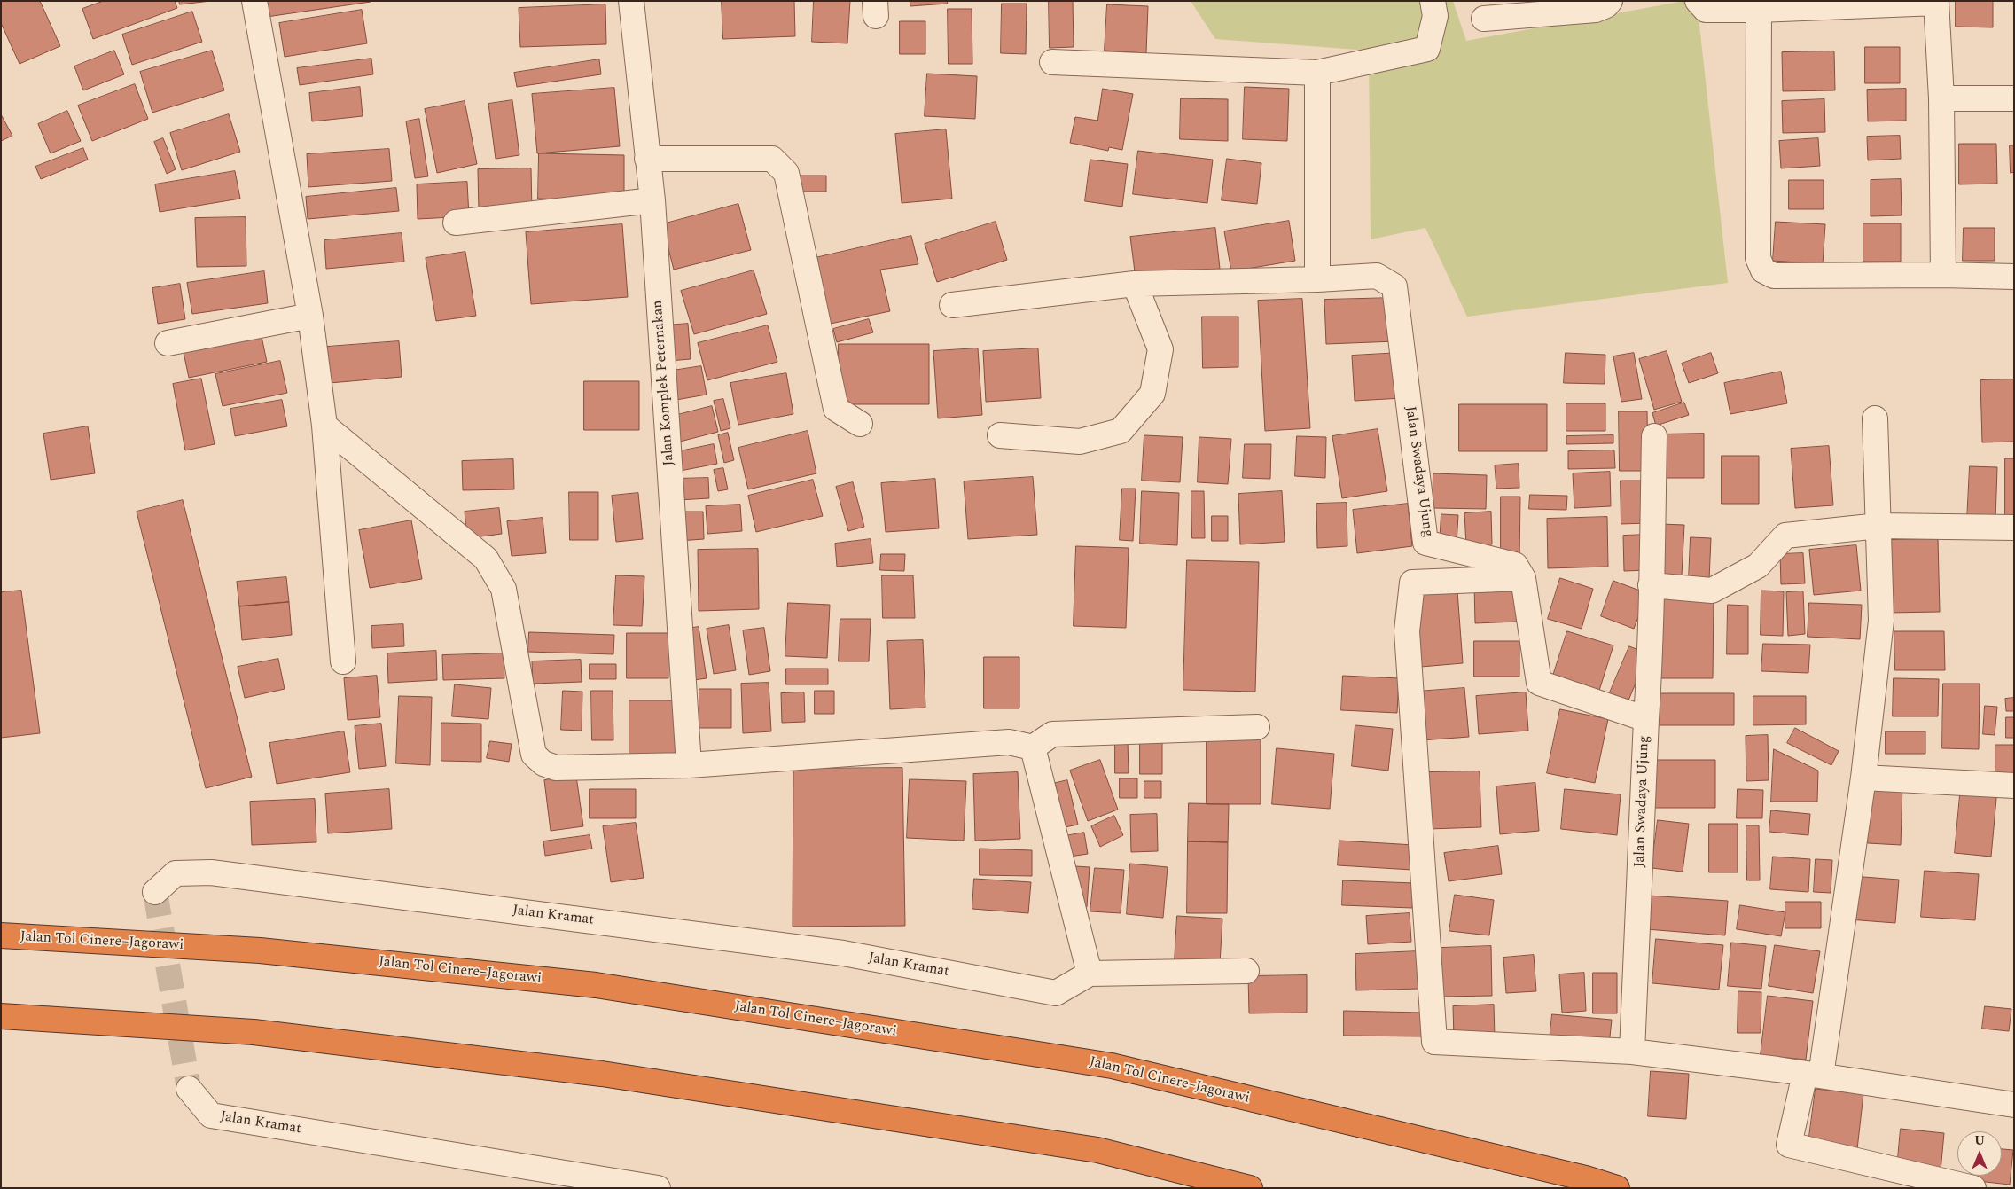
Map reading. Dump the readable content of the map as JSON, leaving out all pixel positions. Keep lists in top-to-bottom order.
{
  "streets": {
    "highway": ["Jalan Tol Cinere–Jagorawi"],
    "street": ["Jalan Komplek Peternakan", "Jalan Swadaya Ujung", "Jalan Kramat"]
  },
  "north": "top"
}
